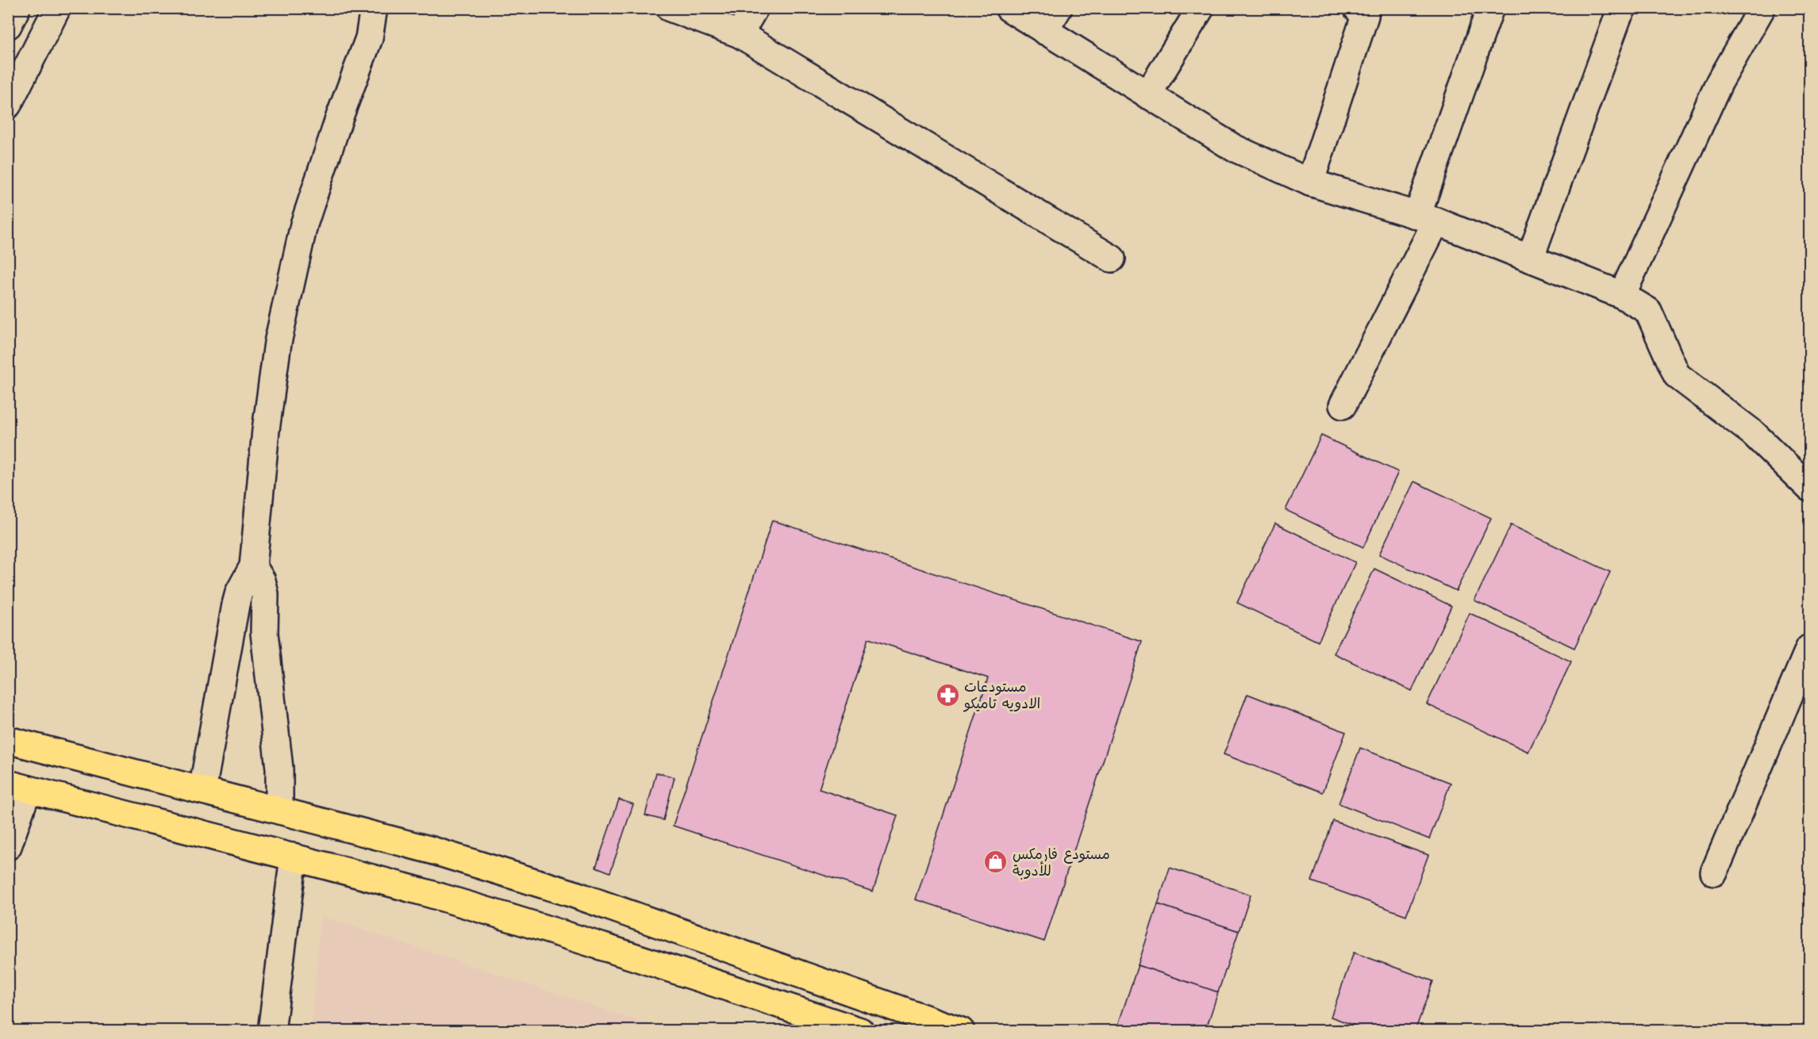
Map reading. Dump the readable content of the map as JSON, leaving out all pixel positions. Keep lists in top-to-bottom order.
{
  "places": {
    "pharmacy": ["مستودعات الادويه تاميكو"],
    "shop": ["مستودع فارمكس للأدوبة"]
  }
}
